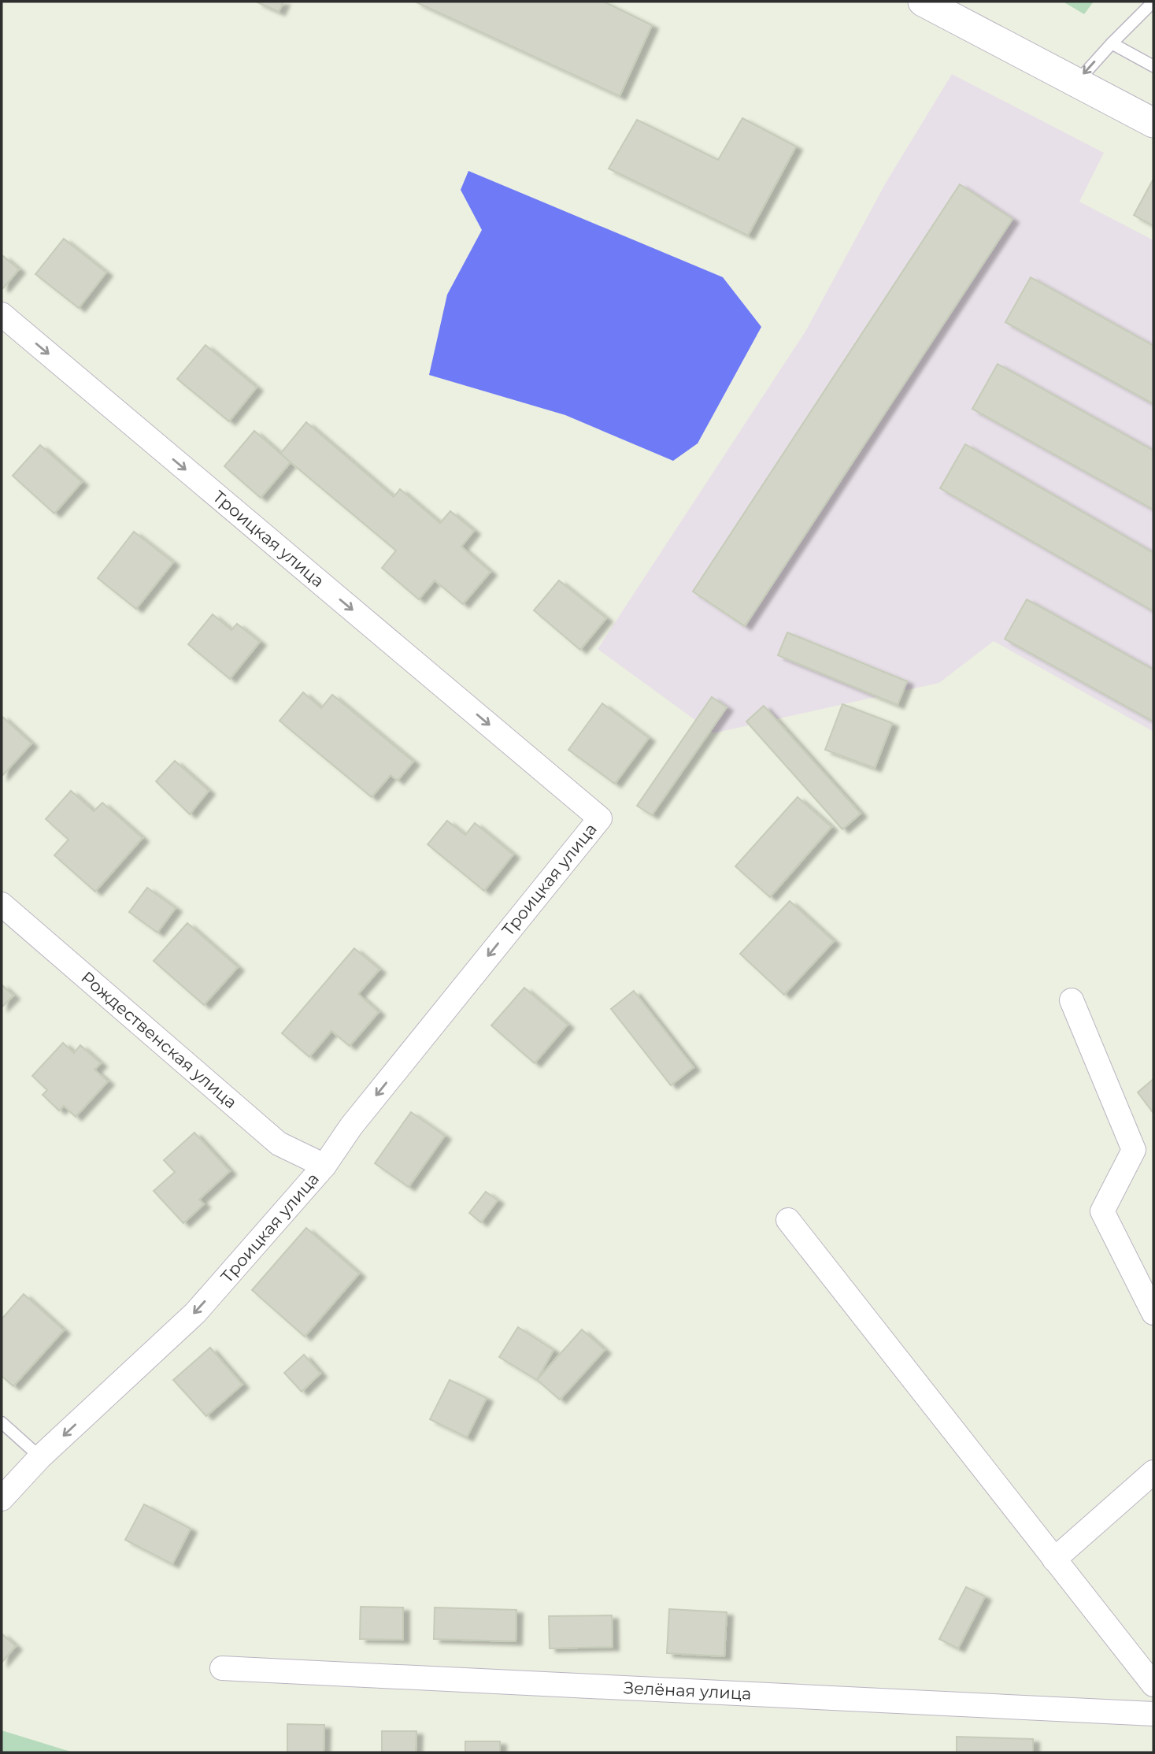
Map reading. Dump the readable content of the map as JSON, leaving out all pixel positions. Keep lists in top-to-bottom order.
{
  "streets": {
    "street": ["Троицкая улица", "Рождественская улица", "Зелёная улица"]
  },
  "crossings": [
    ["Троицкая улица", "Рождественская улица"]
  ]
}
